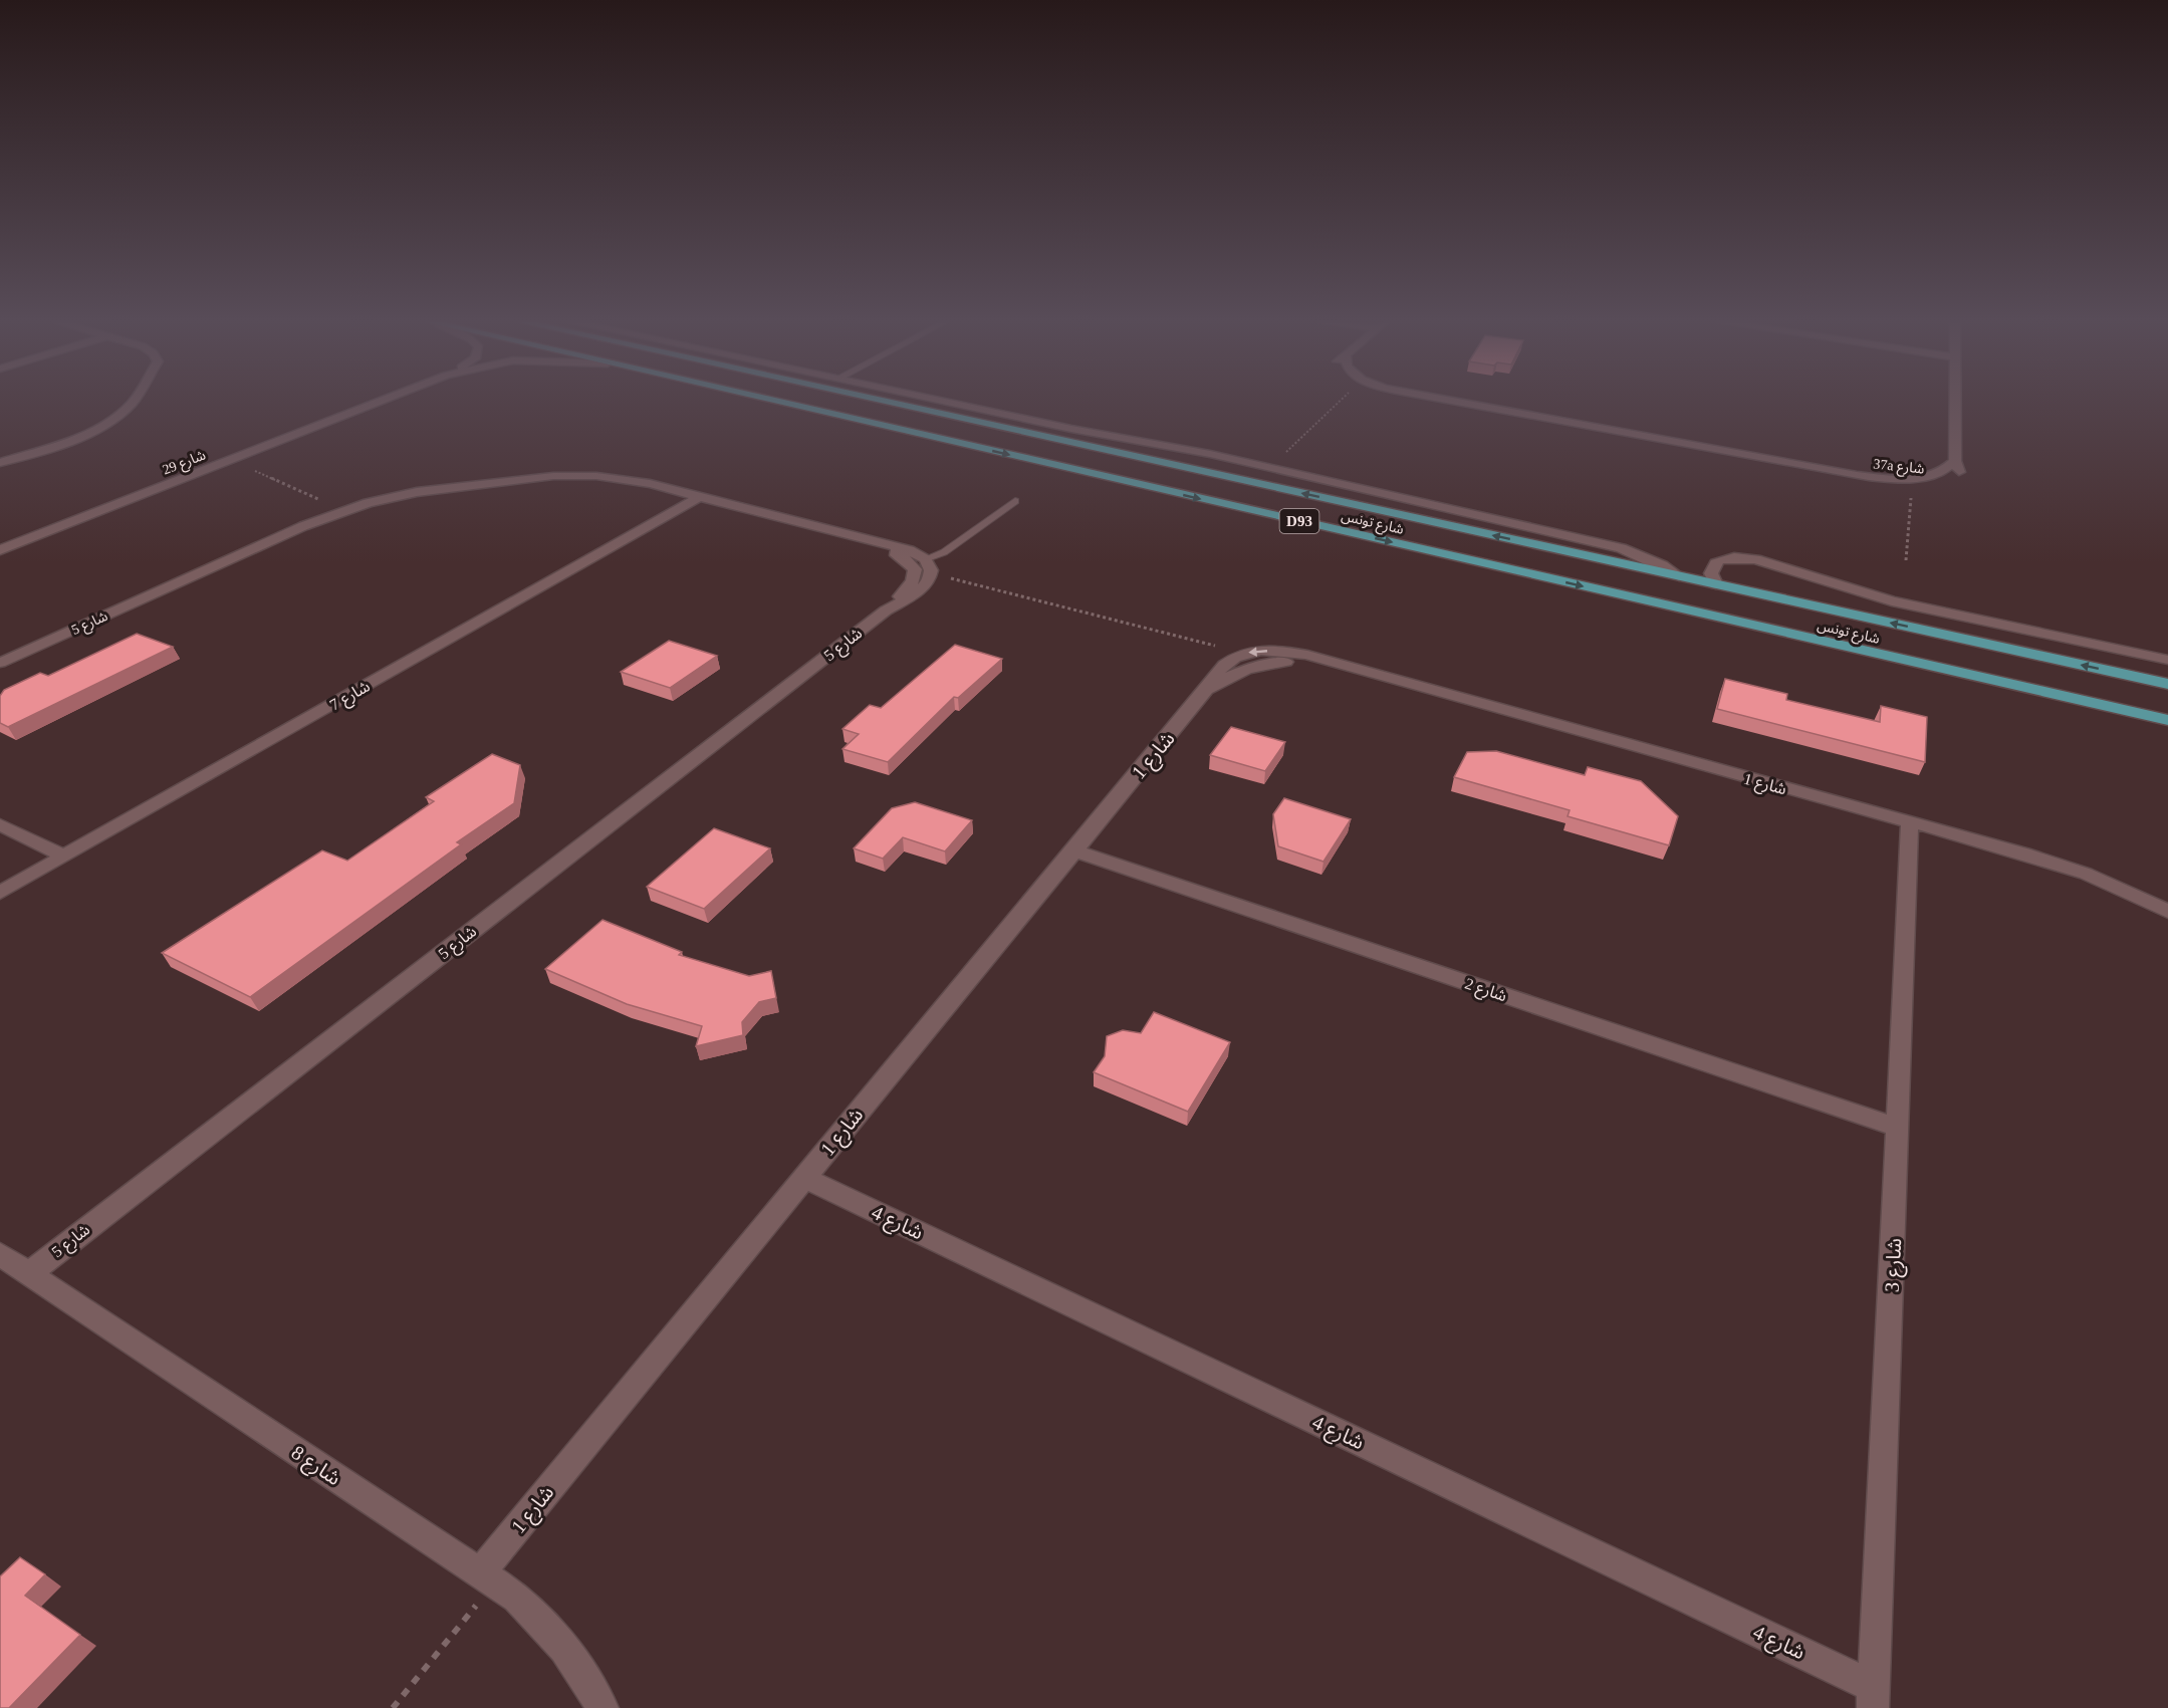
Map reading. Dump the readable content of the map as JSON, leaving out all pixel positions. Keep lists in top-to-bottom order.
{
  "streets": {
    "main road": ["D93", "شارع تونس"],
    "street": [
      "شارع 29",
      "37a شارع",
      "شارع 5",
      "شارع 7",
      "شارع 1",
      "شارع 2",
      "شارع 4",
      "شارع 3",
      "شارع 8"
    ]
  },
  "crossings": [
    ["شارع 5", "شارع 7"],
    ["شارع 5", "شارع 8"],
    ["شارع 1", "شارع 2"],
    ["شارع 1", "شارع 4"],
    ["شارع 1", "شارع 3"],
    ["شارع 1", "شارع 8"],
    ["شارع 2", "شارع 3"],
    ["شارع 4", "شارع 3"]
  ]
}
